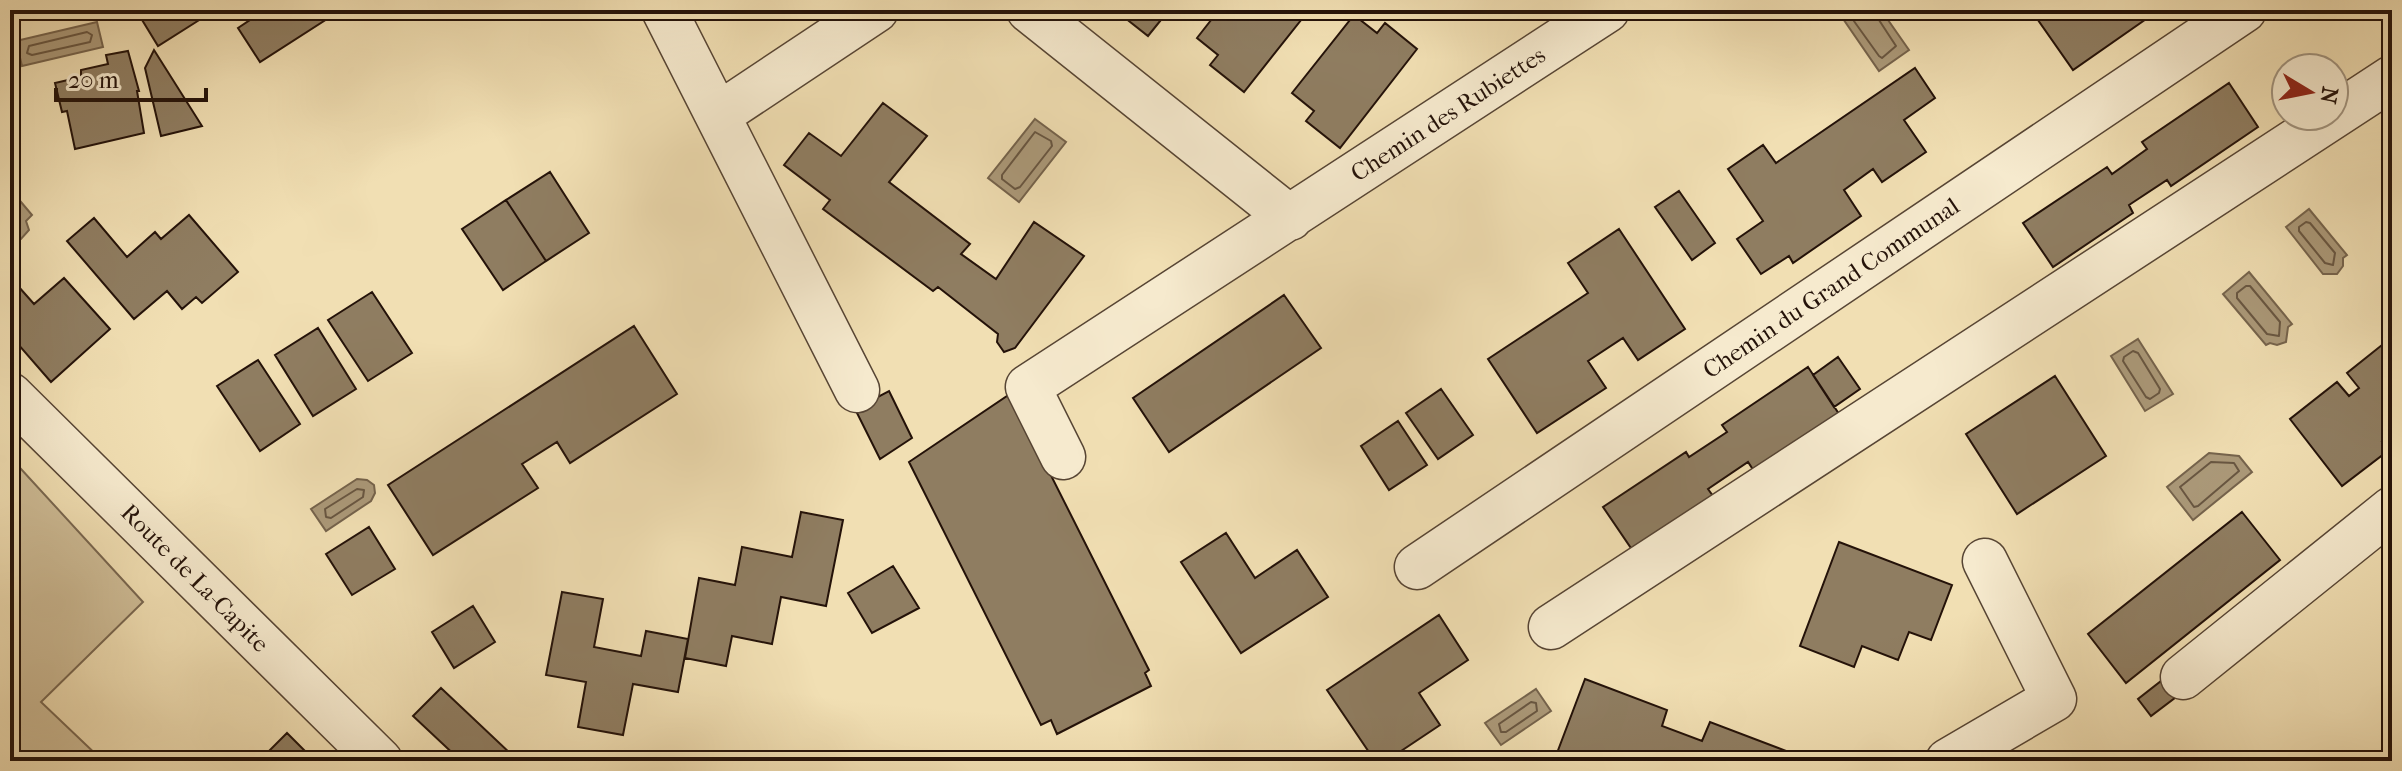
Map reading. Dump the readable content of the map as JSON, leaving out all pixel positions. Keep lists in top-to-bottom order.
{
  "streets": {
    "street": ["Chemin des Rubiettes", "Chemin du Grand Communal", "Route de La-Capite"]
  },
  "scale_bar": "20 m",
  "north": "right"
}
